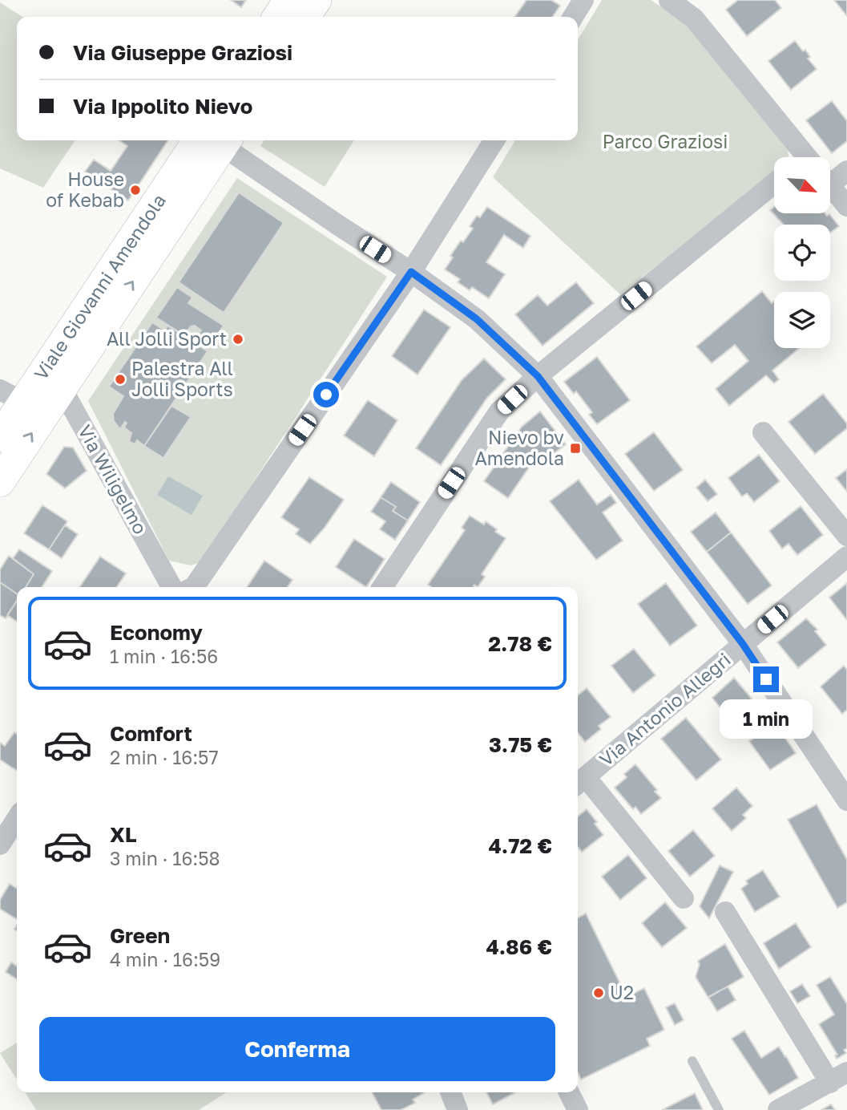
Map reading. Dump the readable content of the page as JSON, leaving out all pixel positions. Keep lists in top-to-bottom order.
{
  "streets": {
    "main road": ["Viale Giovanni Amendola"],
    "street": ["Via Wiligelmo", "Via Antonio Allegri"]
  },
  "crossings": [
    ["Viale Giovanni Amendola", "Via Wiligelmo"]
  ],
  "parks": ["Parco Graziosi"],
  "places": {
    "other": [
      "House of Kebab",
      "All Jolli Sport",
      "Palestra All Jolli Sports",
      "U2"
    ],
    "transit": ["Nievo bv Amendola"]
  },
  "north": "bottom right",
  "page": {
    "banner": ["Via Giuseppe Graziosi", "Via Ippolito Nievo"],
    "list": [
      {
        "name": "Economy",
        "note": "1 min · 16:56",
        "value": "2.78 €"
      },
      {
        "name": "Comfort",
        "note": "2 min · 16:57",
        "value": "3.75 €"
      },
      {
        "name": "XL",
        "note": "3 min · 16:58",
        "value": "4.72 €"
      },
      {
        "name": "Green",
        "note": "4 min · 16:59",
        "value": "4.86 €"
      }
    ],
    "bubble": "1 min",
    "buttons": "Conferma"
  }
}
